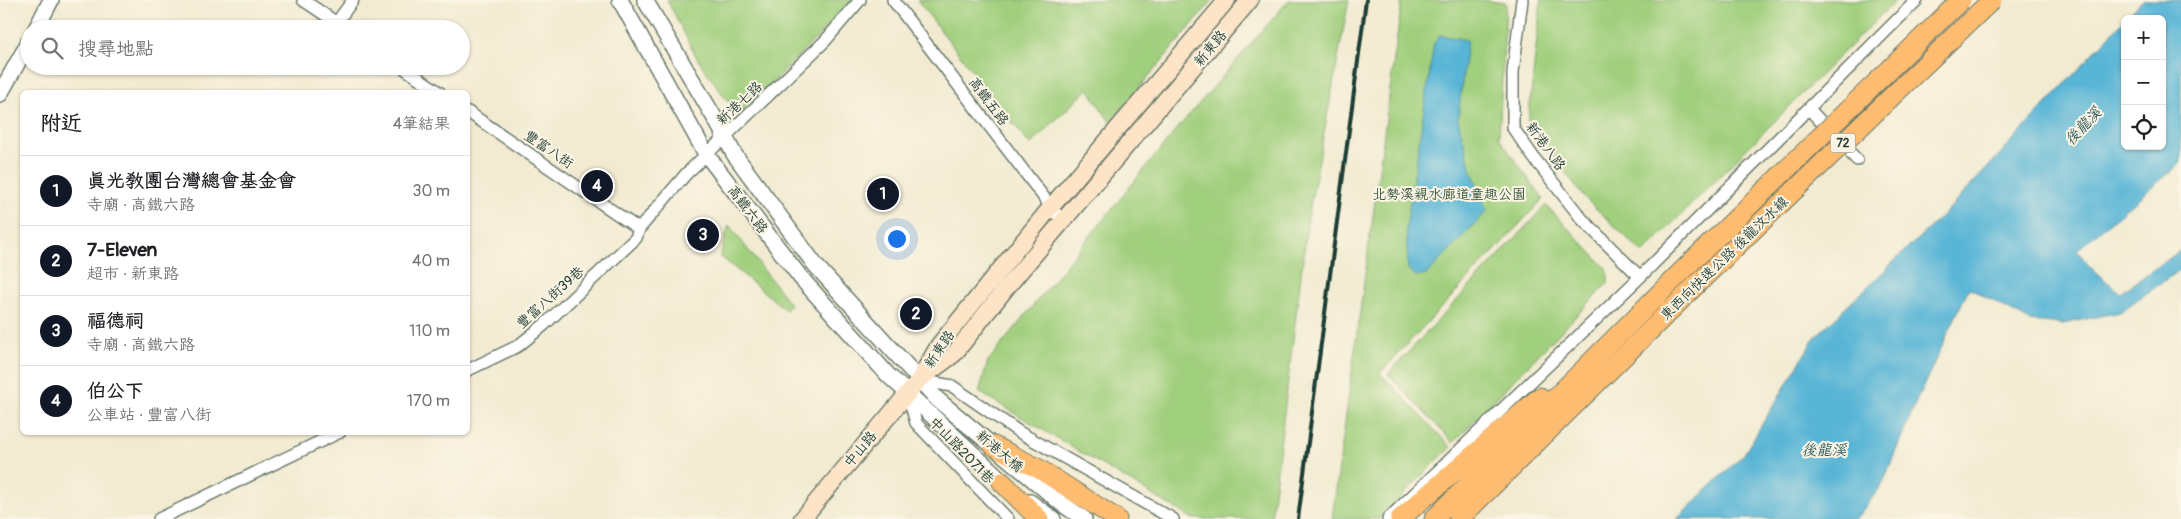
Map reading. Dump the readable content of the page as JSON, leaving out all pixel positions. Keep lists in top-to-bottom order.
{
  "streets": {
    "highway": ["72", "東西向快速公路 後龍汶水線"],
    "main road": ["新東路", "中山路"],
    "street": [
      "高鐵五路",
      "新港七路",
      "新港八路",
      "豐富八街",
      "高鐵六路",
      "豐富八街39巷",
      "中山路2071巷",
      "新港大橋"
    ]
  },
  "crossings": [
    ["新東路", "高鐵五路"],
    ["新東路", "高鐵六路"],
    ["新東路", "中山路"],
    ["新東路", "新港大橋"],
    ["新港七路", "豐富八街"],
    ["新港七路", "高鐵六路"],
    ["新港七路", "豐富八街39巷"],
    ["豐富八街", "豐富八街39巷"],
    ["高鐵六路", "中山路"],
    ["高鐵六路", "中山路2071巷"],
    ["高鐵六路", "新港大橋"],
    ["中山路", "中山路2071巷"],
    ["中山路", "新港大橋"],
    ["中山路2071巷", "新港大橋"]
  ],
  "water": ["後龍溪"],
  "parks": ["北勢溪親水廊道童趣公園"],
  "page": {
    "map_buttons": ["+", "−"],
    "search": "搜尋地點",
    "heading": ["附近", "4筆結果"],
    "list": [
      {
        "mark": "1",
        "name": "真光教團台灣總會基金會",
        "note": "寺廟 · 高鐵六路",
        "value": "30 m"
      },
      {
        "mark": "2",
        "name": "7-Eleven",
        "note": "超市 · 新東路",
        "value": "40 m"
      },
      {
        "mark": "3",
        "name": "福德祠",
        "note": "寺廟 · 高鐵六路",
        "value": "110 m"
      },
      {
        "mark": "4",
        "name": "伯公下",
        "note": "公車站 · 豐富八街",
        "value": "170 m"
      }
    ],
    "pins": [
      "4",
      "1",
      "3",
      "2"
    ]
  }
}
